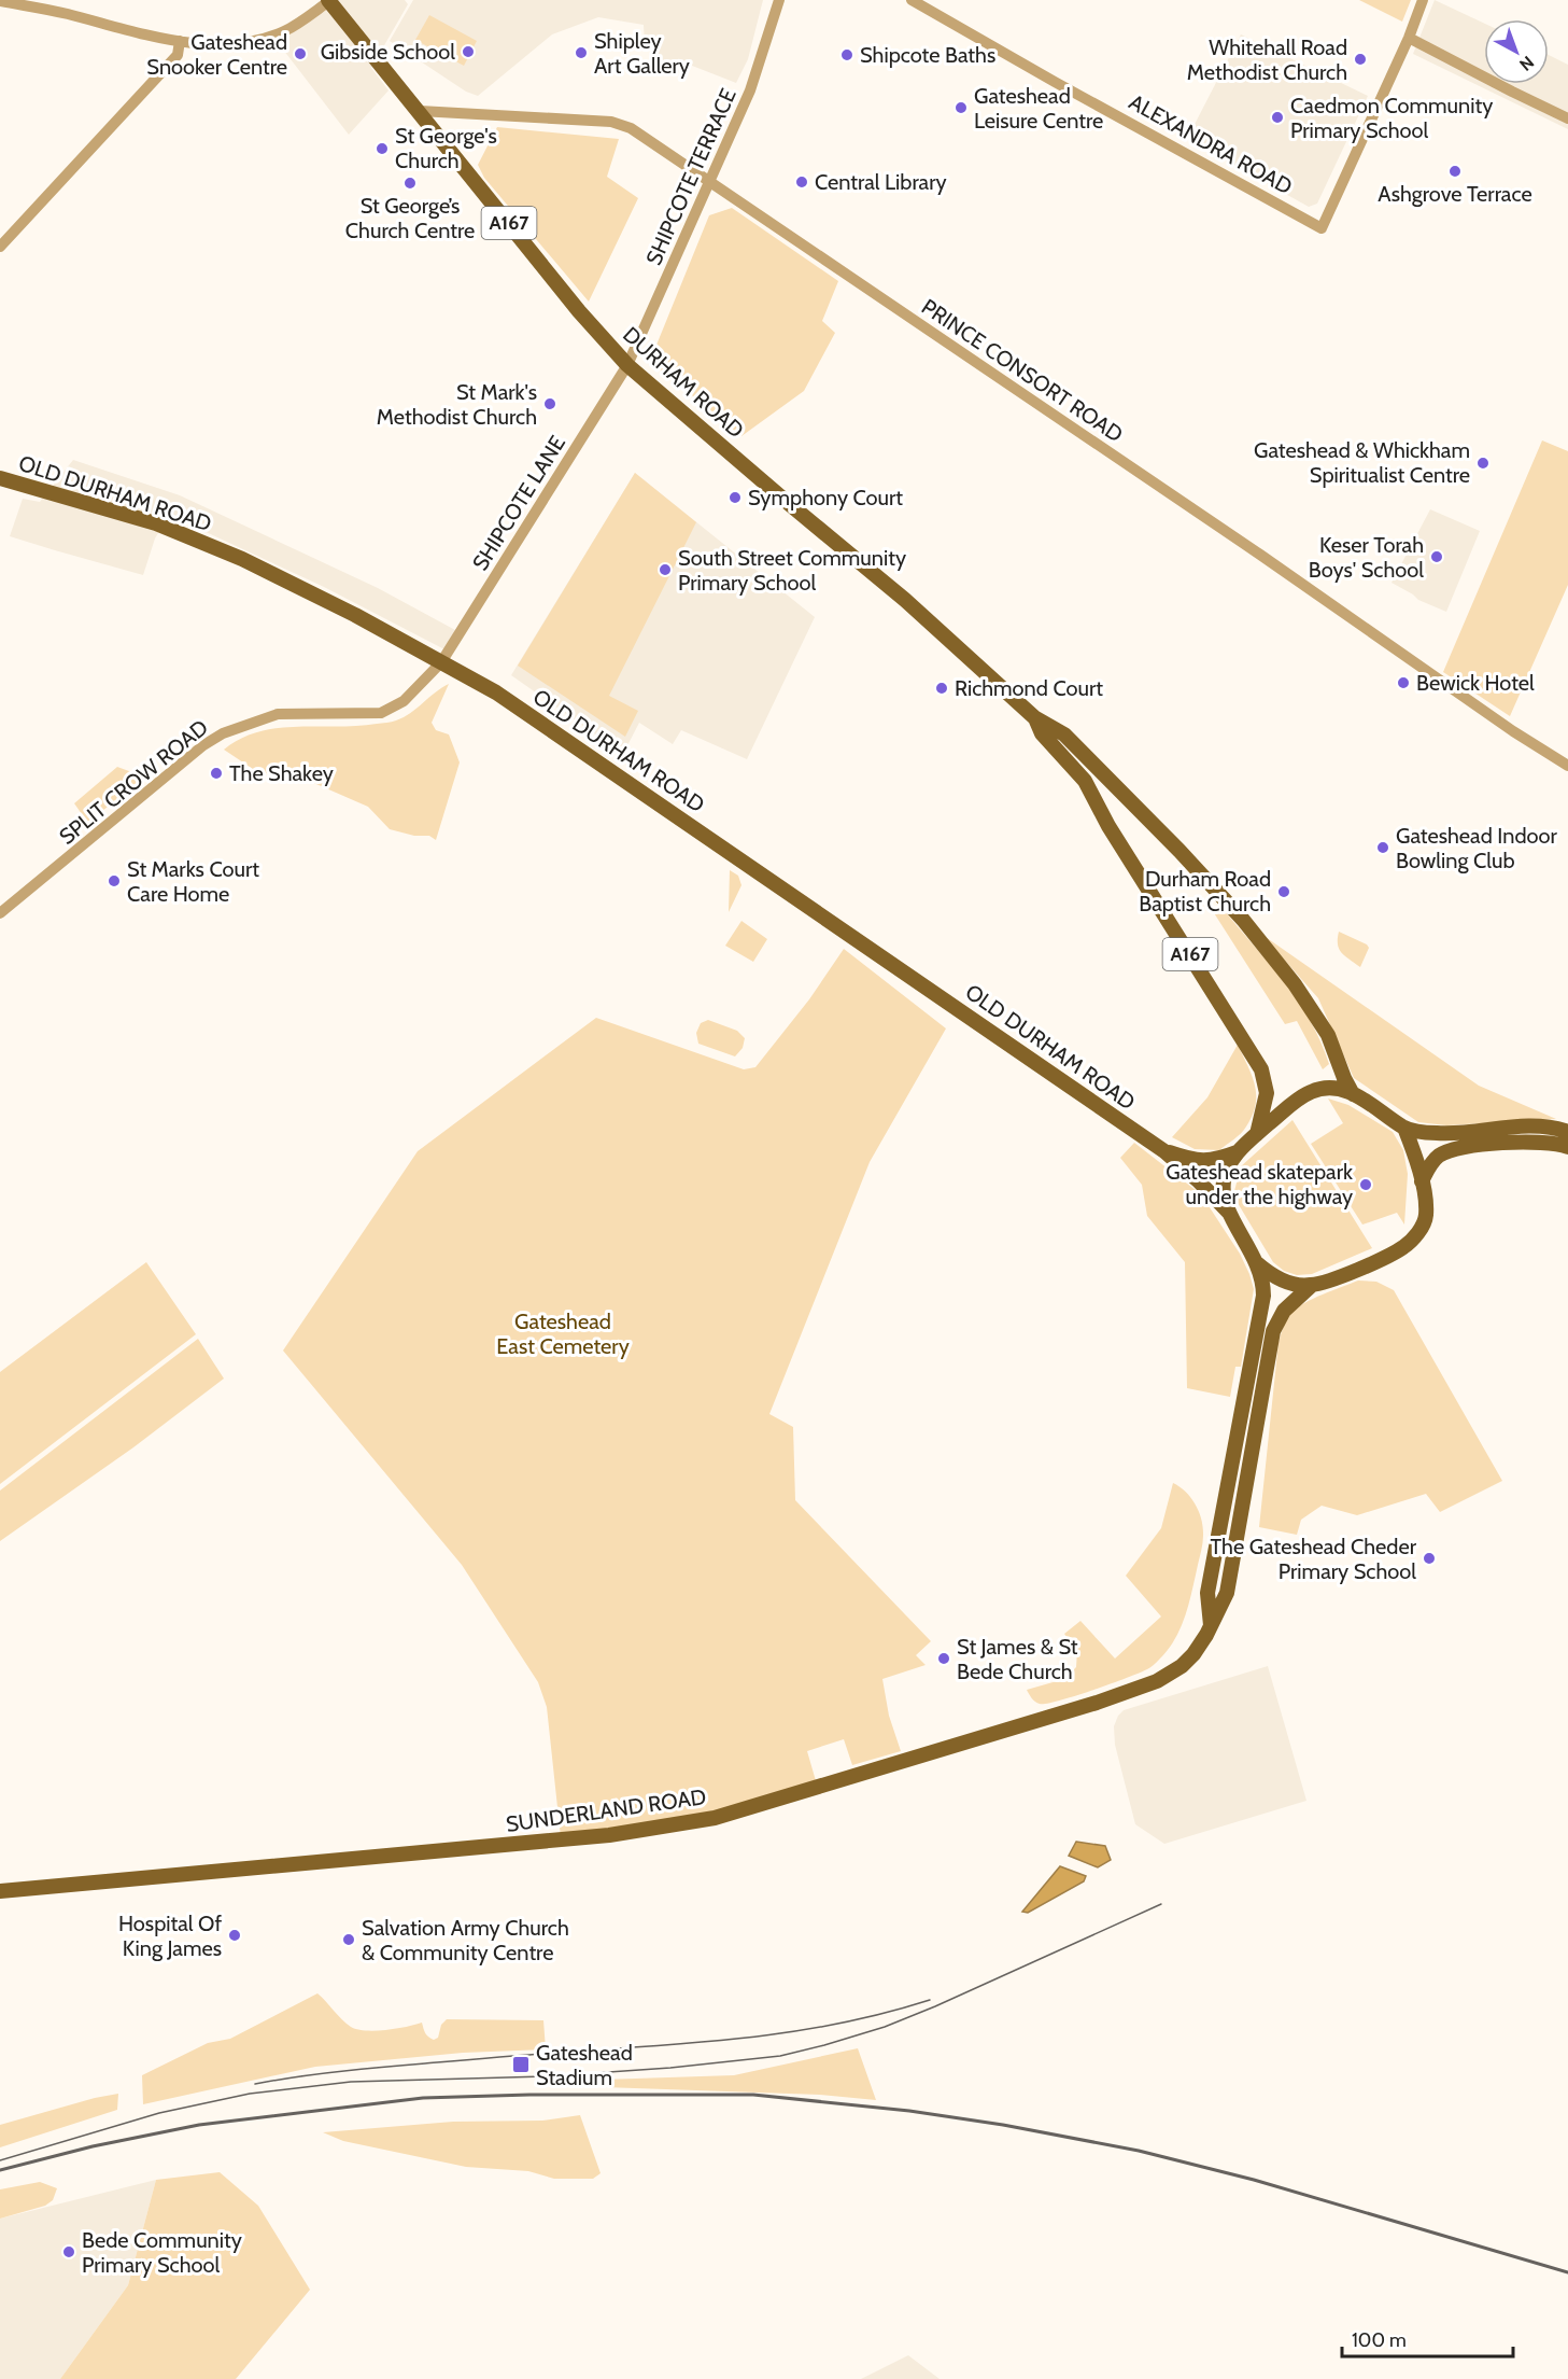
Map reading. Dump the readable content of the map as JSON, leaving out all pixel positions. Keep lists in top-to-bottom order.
{
  "streets": {
    "main road": [
      "A167",
      "DURHAM ROAD",
      "OLD DURHAM ROAD",
      "SUNDERLAND ROAD"
    ],
    "street": [
      "ALEXANDRA ROAD",
      "SHIPCOTE TERRACE",
      "PRINCE CONSORT ROAD",
      "SHIPCOTE LANE",
      "SPLIT CROW ROAD"
    ]
  },
  "crossings": [
    ["SHIPCOTE TERRACE", "PRINCE CONSORT ROAD"],
    ["SHIPCOTE TERRACE", "DURHAM ROAD"],
    ["SHIPCOTE TERRACE", "SHIPCOTE LANE"],
    ["A167", "DURHAM ROAD"],
    ["A167", "OLD DURHAM ROAD"],
    ["A167", "SUNDERLAND ROAD"],
    ["PRINCE CONSORT ROAD", "DURHAM ROAD"],
    ["DURHAM ROAD", "SHIPCOTE LANE"],
    ["OLD DURHAM ROAD", "SHIPCOTE LANE"],
    ["OLD DURHAM ROAD", "SPLIT CROW ROAD"],
    ["OLD DURHAM ROAD", "SUNDERLAND ROAD"],
    ["SHIPCOTE LANE", "SPLIT CROW ROAD"]
  ],
  "parks": ["Gateshead East Cemetery"],
  "places": {
    "other": [
      "Gibside School",
      "Shipley Art Gallery",
      "Gateshead Snooker Centre",
      "Shipcote Baths",
      "Whitehall Road Methodist Church",
      "Gateshead Leisure Centre",
      "Caedmon Community Primary School",
      "St George's Church",
      "Ashgrove Terrace",
      "Central Library",
      "St George’s Church Centre",
      "St Mark's Methodist Church",
      "Gateshead & Whickham Spiritualist Centre",
      "Symphony Court",
      "Keser Torah Boys' School",
      "South Street Community Primary School",
      "Bewick Hotel",
      "Richmond Court",
      "The Shakey",
      "Gateshead Indoor Bowling Club",
      "St Marks Court Care Home",
      "Durham Road Baptist Church",
      "Gateshead skatepark under the highway",
      "The Gateshead Cheder Primary School",
      "St James & St Bede Church",
      "Hospital Of King James",
      "Salvation Army Church & Community Centre",
      "Bede Community Primary School"
    ],
    "transit": ["Gateshead Stadium"]
  },
  "scale_bar": "100 m",
  "north": "bottom right"
}
